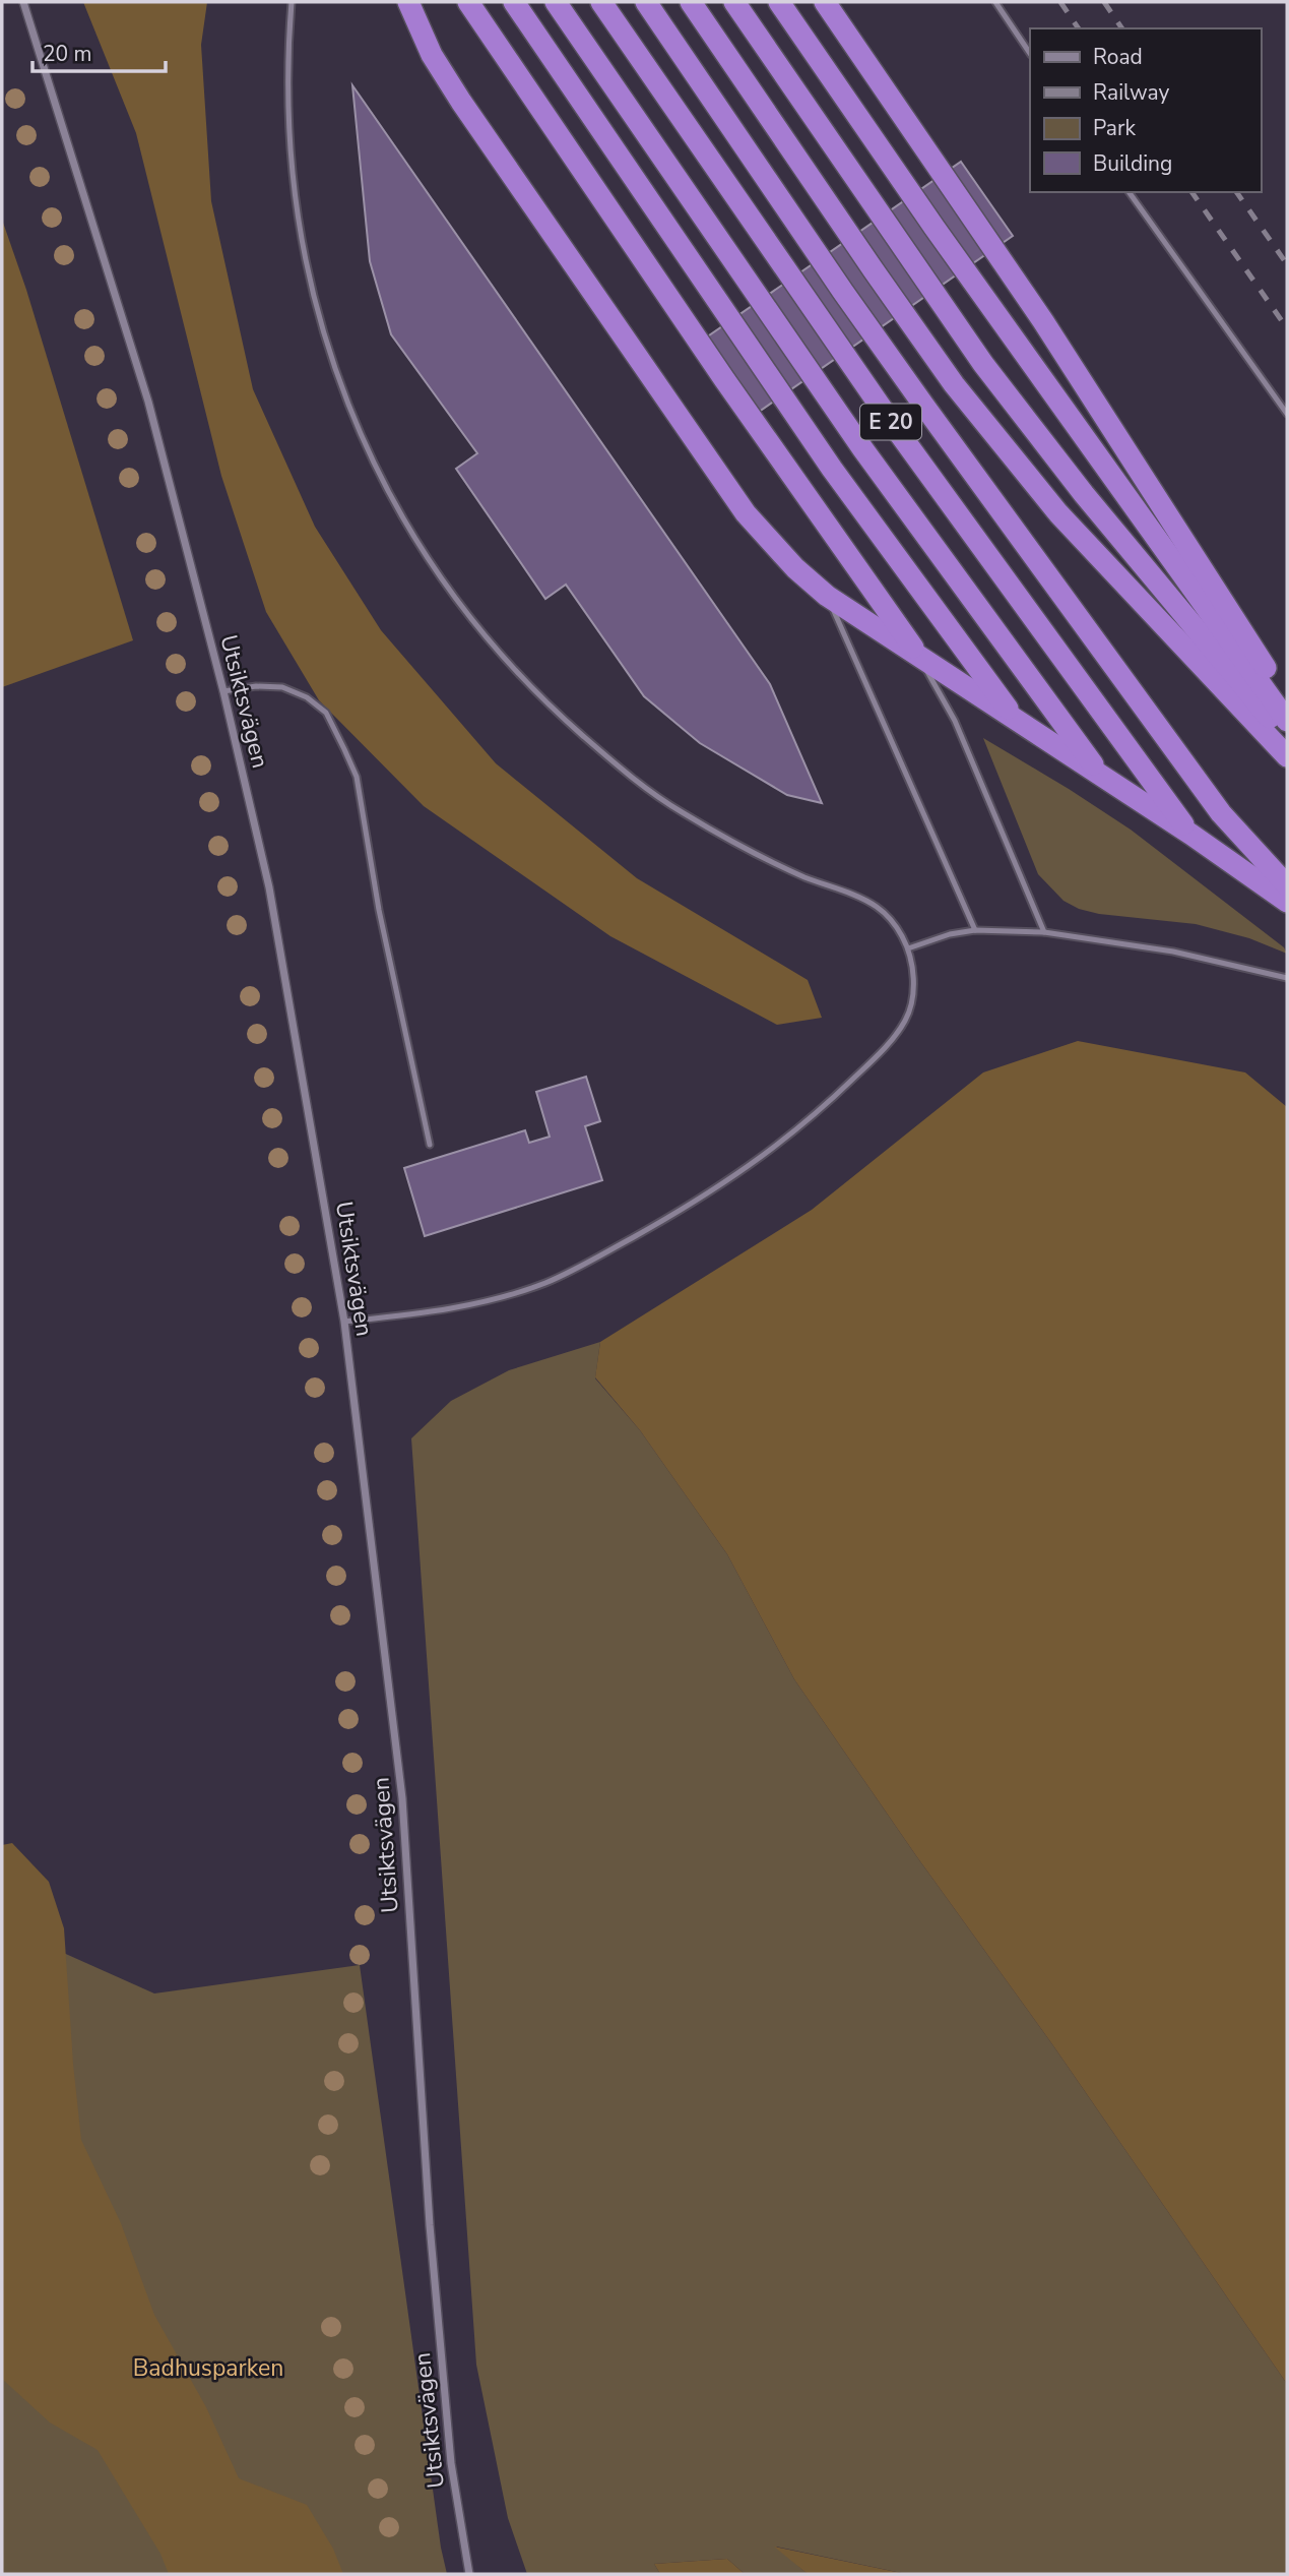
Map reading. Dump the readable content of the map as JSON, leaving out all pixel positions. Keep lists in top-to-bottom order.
{
  "streets": {
    "highway": ["E 20"],
    "street": ["Utsiktsvägen"]
  },
  "parks": ["Badhusparken"],
  "legend": [
    "Road",
    "Railway",
    "Park",
    "Building"
  ],
  "scale_bar": "20 m"
}
